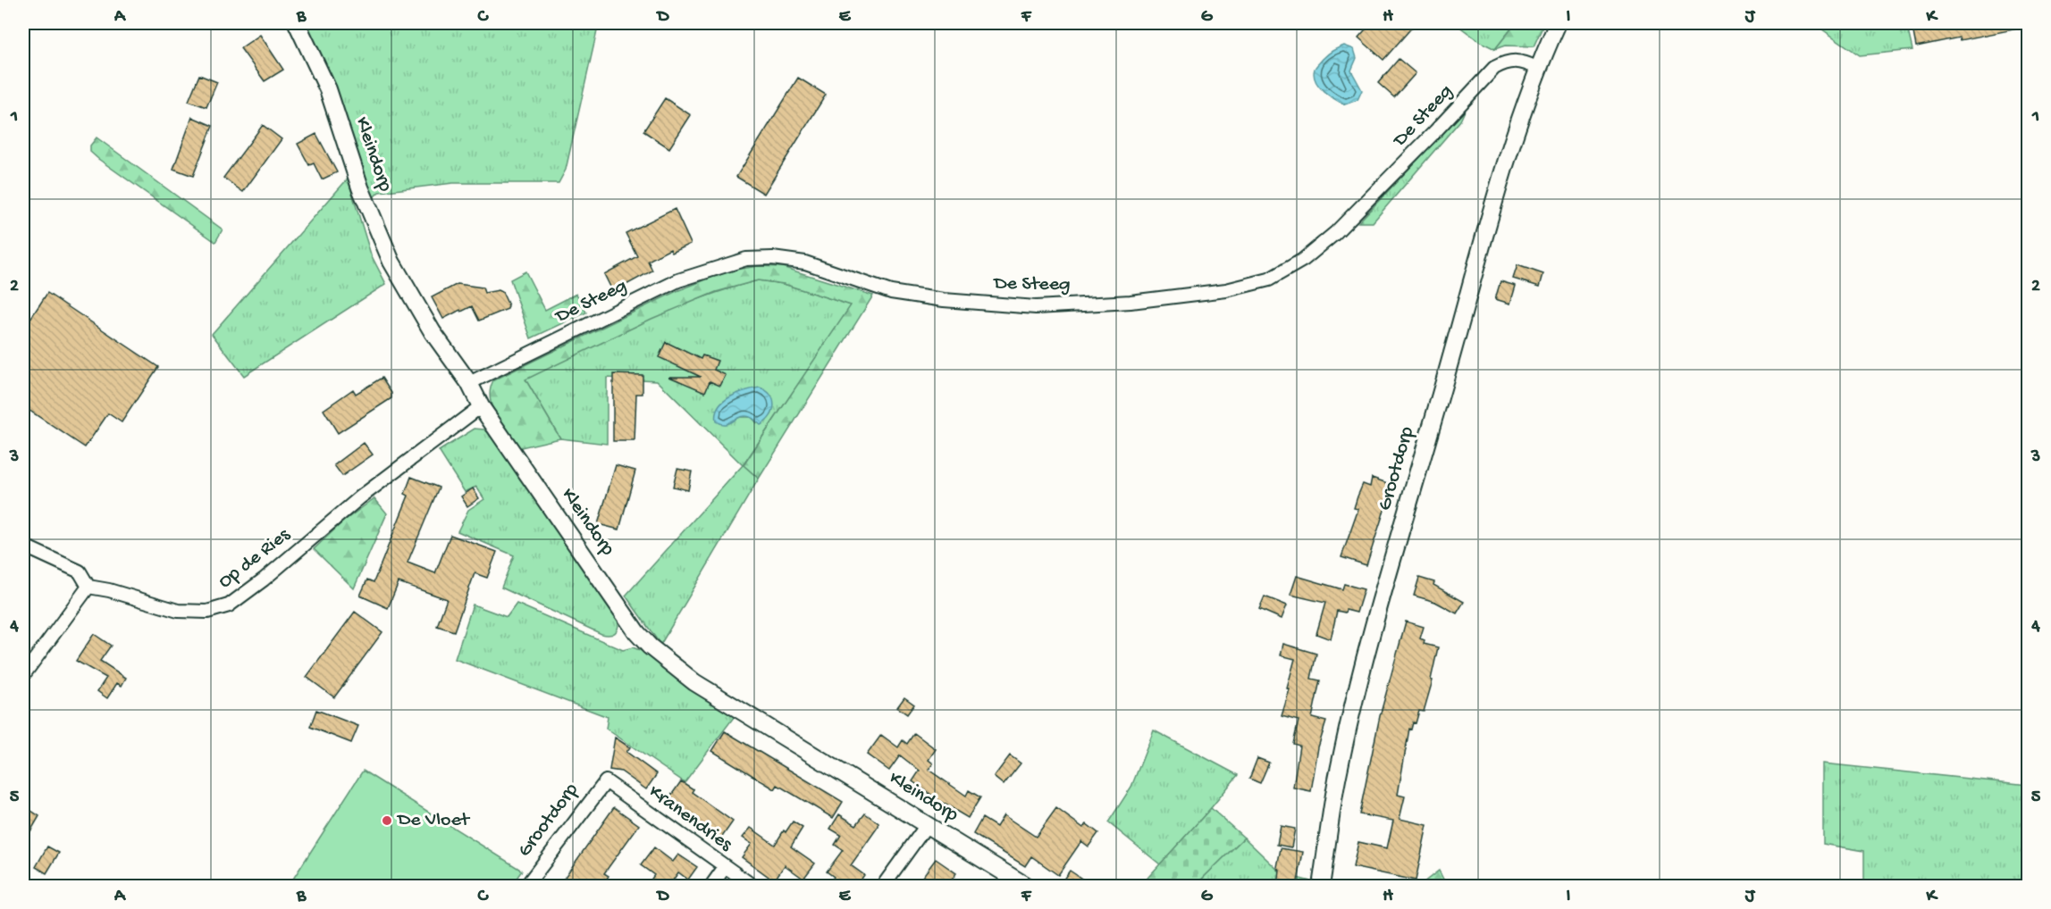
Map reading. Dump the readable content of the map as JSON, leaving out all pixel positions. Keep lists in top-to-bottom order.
{
  "streets": {
    "street": [
      "De Steeg",
      "Kleindorp",
      "Grootdorp",
      "Op de Ries",
      "Kranendries"
    ]
  },
  "crossings": [
    ["De Steeg", "Kleindorp"],
    ["De Steeg", "Grootdorp"],
    ["Kleindorp", "Op de Ries"],
    ["Grootdorp", "Kranendries"]
  ],
  "places": ["De Vloet"],
  "grid": {
    "columns": [
      "A",
      "B",
      "C",
      "D",
      "E",
      "F",
      "G",
      "H",
      "I",
      "J",
      "K"
    ],
    "rows": [
      "1",
      "2",
      "3",
      "4",
      "5"
    ]
  }
}
